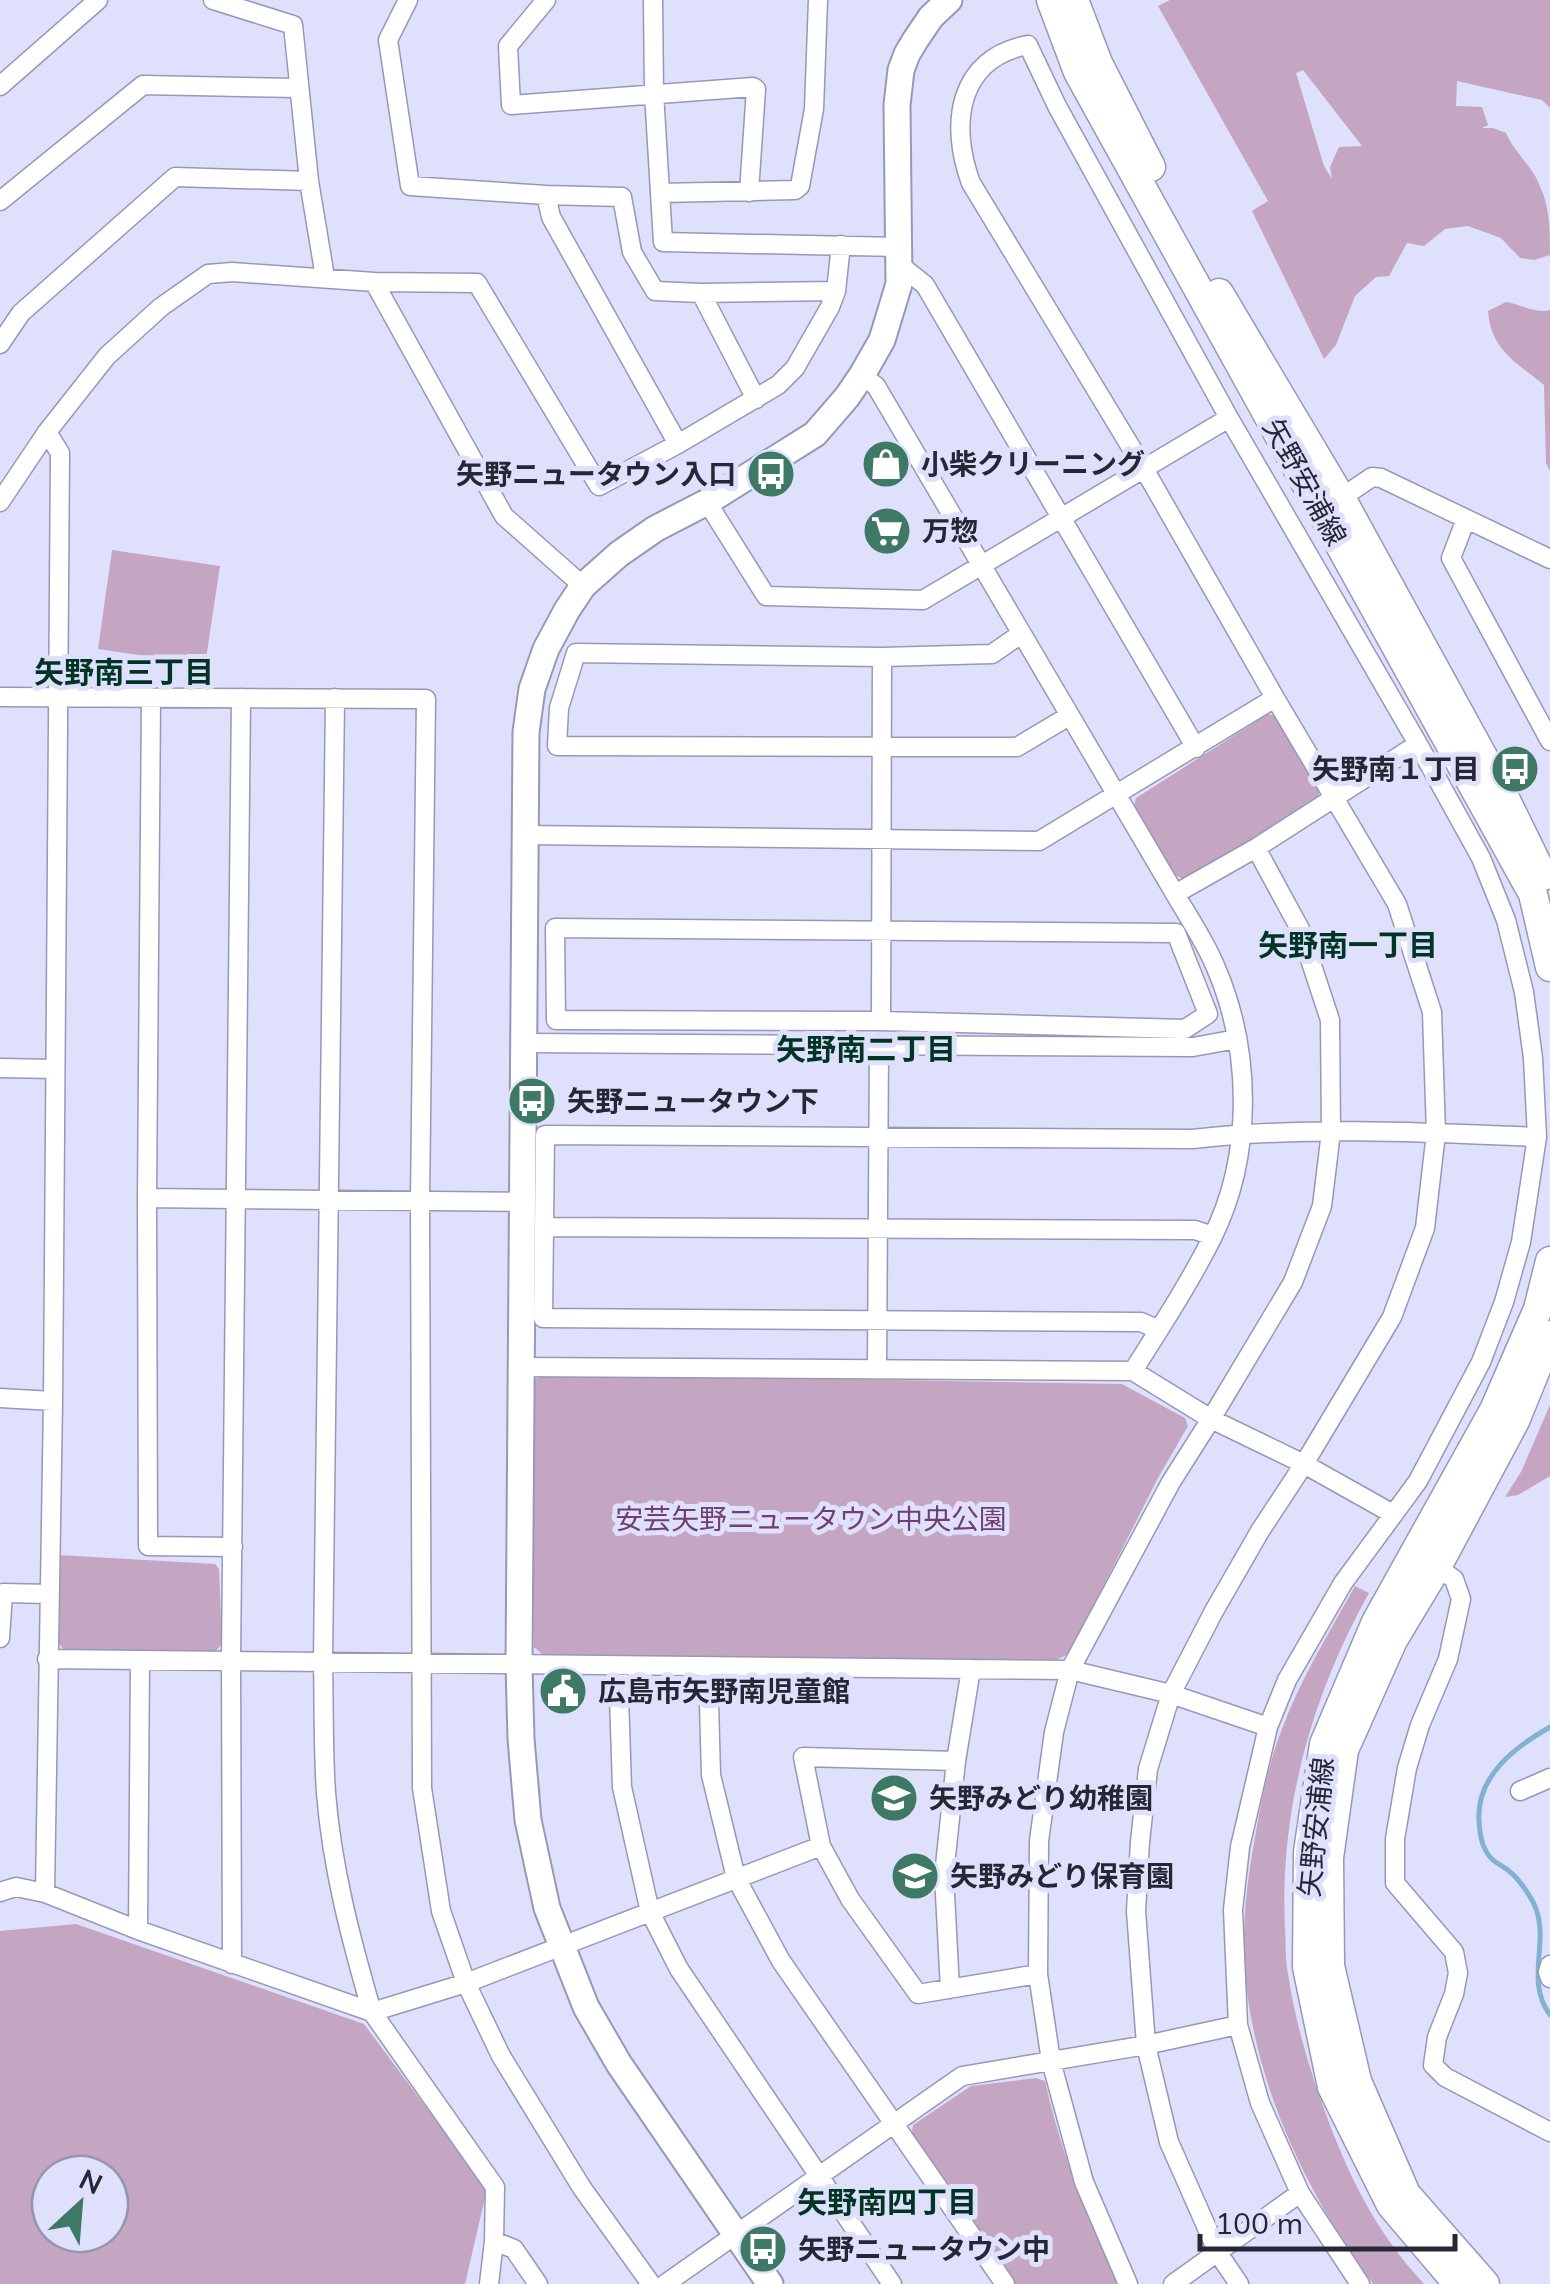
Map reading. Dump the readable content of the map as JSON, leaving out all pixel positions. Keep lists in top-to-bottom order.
{
  "streets": {
    "main road": ["矢野安浦線"]
  },
  "districts": [
    "矢野南三丁目",
    "矢野南一丁目",
    "矢野南二丁目",
    "矢野南四丁目"
  ],
  "parks": ["安芸矢野ニュータウン中央公園"],
  "places": {
    "shop": ["小柴クリーニング"],
    "bus stop": [
      "矢野ニュータウン入口",
      "矢野南１丁目",
      "矢野ニュータウン下",
      "矢野ニュータウン中"
    ],
    "supermarket": ["万惣"],
    "public building": ["広島市矢野南児童館"],
    "school or university": ["矢野みどり幼稚園", "矢野みどり保育園"]
  },
  "scale_bar": "100 m",
  "north": "top right"
}
